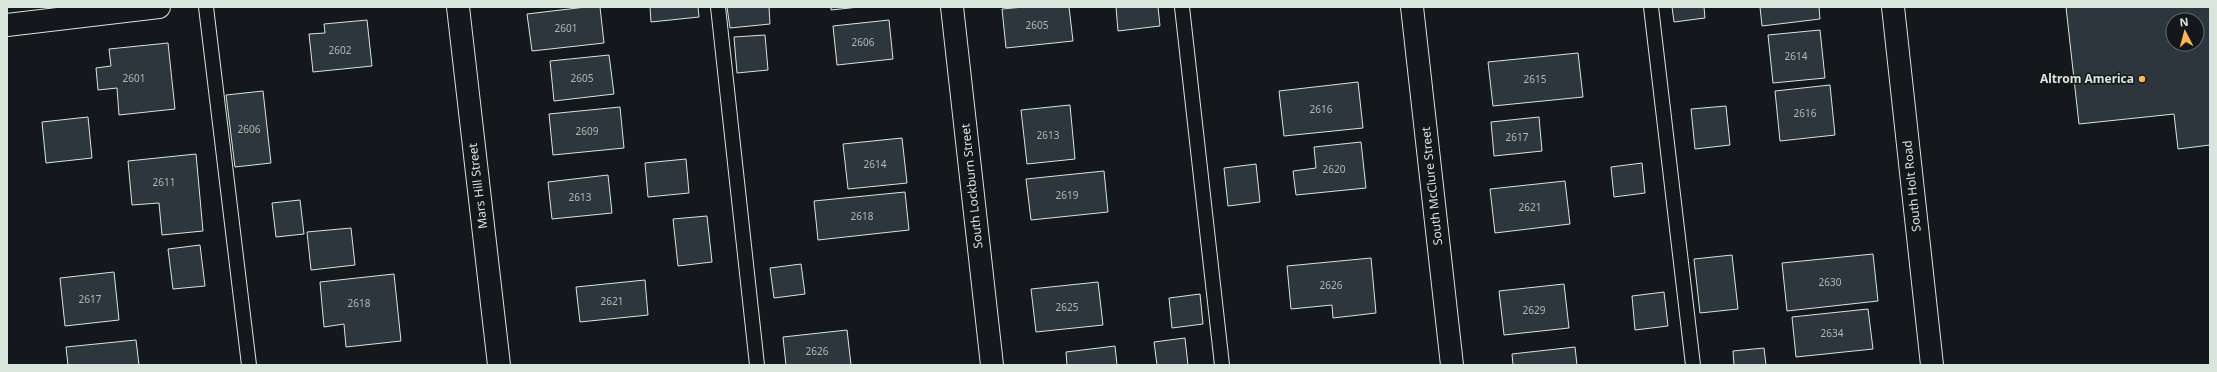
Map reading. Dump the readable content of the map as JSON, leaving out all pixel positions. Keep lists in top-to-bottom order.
{
  "streets": {
    "street": [
      "Mars Hill Street",
      "South Lockburn Street",
      "South McClure Street",
      "South Holt Road"
    ]
  },
  "places": ["Altrom America"],
  "house_numbers": [
    "2605",
    "2601",
    "2606",
    "2602",
    "2614",
    "2601",
    "2605",
    "2615",
    "2616",
    "2616",
    "2606",
    "2609",
    "2613",
    "2617",
    "2614",
    "2620",
    "2611",
    "2619",
    "2613",
    "2621",
    "2618",
    "2630",
    "2626",
    "2617",
    "2621",
    "2618",
    "2625",
    "2629",
    "2634",
    "2626"
  ],
  "north": "top"
}
